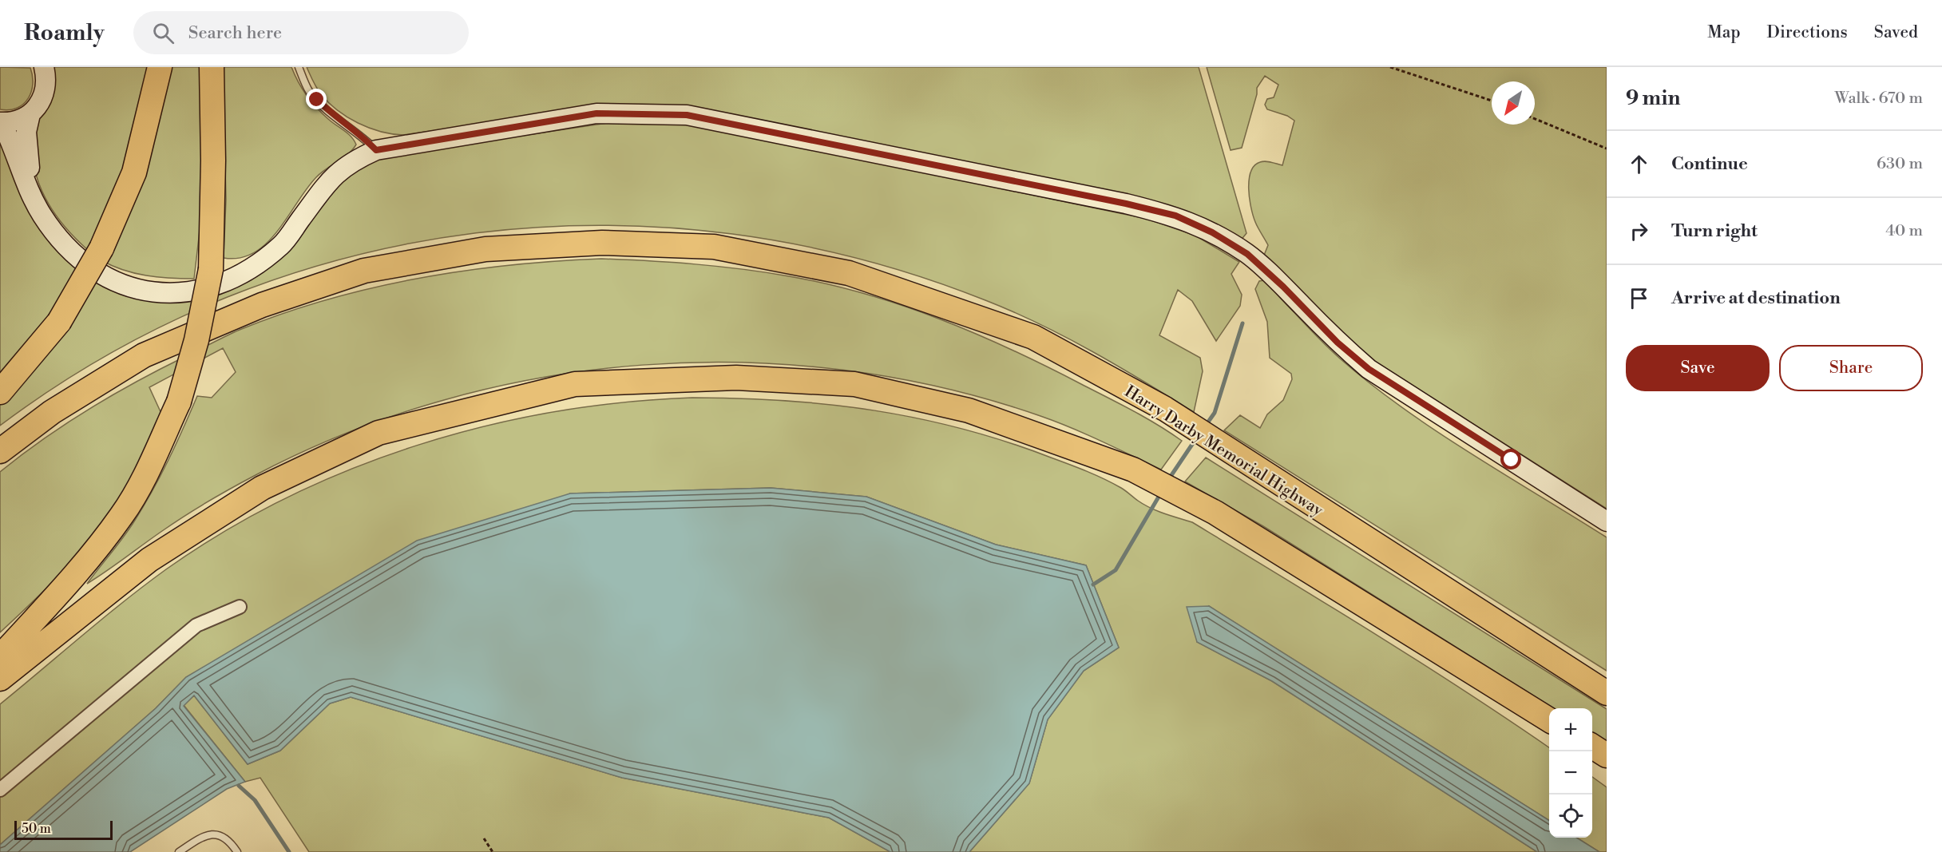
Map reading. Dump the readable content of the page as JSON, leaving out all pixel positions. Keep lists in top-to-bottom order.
{
  "streets": {
    "highway": ["Harry Darby Memorial Highway"]
  },
  "scale_bar": "50 m",
  "north": "bottom left",
  "page": {
    "header": "Roamly",
    "search": "Search here",
    "nav": ["Map", "Directions", "Saved"],
    "heading": ["9 min", "Walk · 670 m"],
    "list": [
      ["Continue", "630 m"],
      ["Turn right", "40 m"],
      "Arrive at destination"
    ],
    "buttons": ["Save", "Share"],
    "map_buttons": ["+", "−"],
    "scale": "50 m"
  }
}
